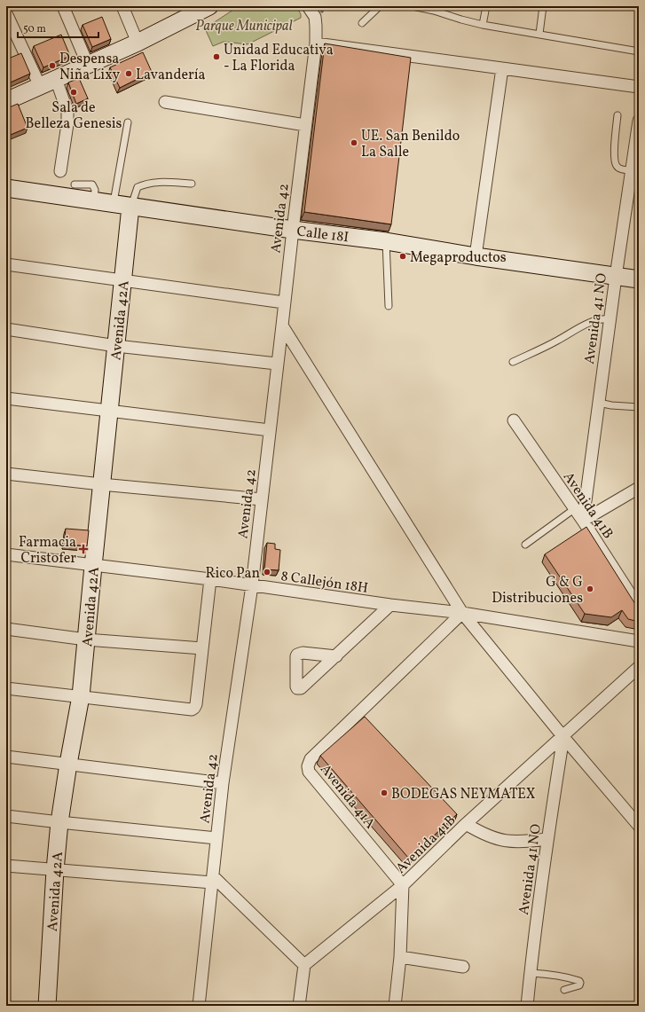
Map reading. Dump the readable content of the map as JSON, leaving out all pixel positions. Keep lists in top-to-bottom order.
{
  "streets": {
    "street": [
      "Avenida 42",
      "Calle 18I",
      "Avenida 41 NO",
      "Avenida 42A",
      "Avenida 41B",
      "8 Callejón 18H",
      "Avenida 41A"
    ]
  },
  "crossings": [
    ["Avenida 42", "Calle 18I"],
    ["Avenida 42", "8 Callejón 18H"],
    ["Calle 18I", "Avenida 41 NO"],
    ["Calle 18I", "Avenida 42A"],
    ["Avenida 41 NO", "Avenida 41B"],
    ["Avenida 42A", "8 Callejón 18H"],
    ["Avenida 41B", "Avenida 41A"],
    ["8 Callejón 18H", "Avenida 41A"]
  ],
  "parks": ["Parque Municipal"],
  "places": {
    "other": [
      "Unidad Educativa - La Florida",
      "Despensa Niña Lixy",
      "Lavandería",
      "Sala de Belleza Genesis",
      "UE. San Benildo La Salle",
      "Megaproductos",
      "Rico Pan",
      "G & G Distribuciones",
      "BODEGAS NEYMATEX"
    ],
    "health": ["Farmacia Cristofer"]
  },
  "scale_bar": "50 m"
}
